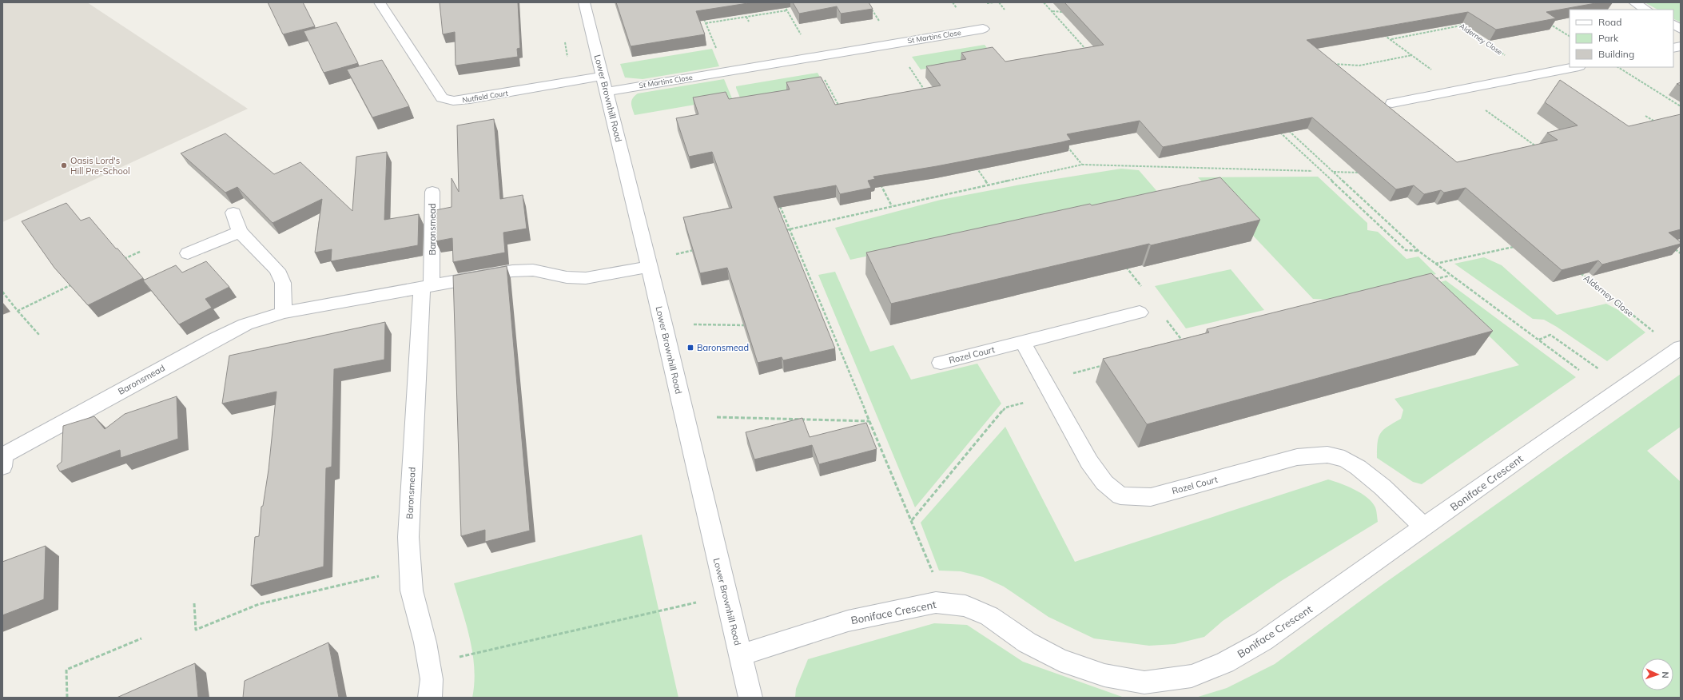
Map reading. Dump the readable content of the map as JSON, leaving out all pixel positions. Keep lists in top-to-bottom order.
{
  "streets": {
    "street": [
      "St Martins Close",
      "Nutfield Court",
      "Lower Brownhill Road",
      "Baronsmead",
      "Rozel Court",
      "Boniface Crescent"
    ],
    "path": ["Alderney Close"]
  },
  "crossings": [
    ["St Martins Close", "Nutfield Court"],
    ["St Martins Close", "Lower Brownhill Road"],
    ["Alderney Close", "Boniface Crescent"],
    ["Nutfield Court", "Lower Brownhill Road"],
    ["Lower Brownhill Road", "Baronsmead"],
    ["Lower Brownhill Road", "Boniface Crescent"],
    ["Rozel Court", "Boniface Crescent"]
  ],
  "places": {
    "other": ["Oasis Lord's Hill Pre-School"],
    "transit": ["Baronsmead"]
  },
  "legend": ["Road", "Park", "Building"],
  "north": "right"
}
